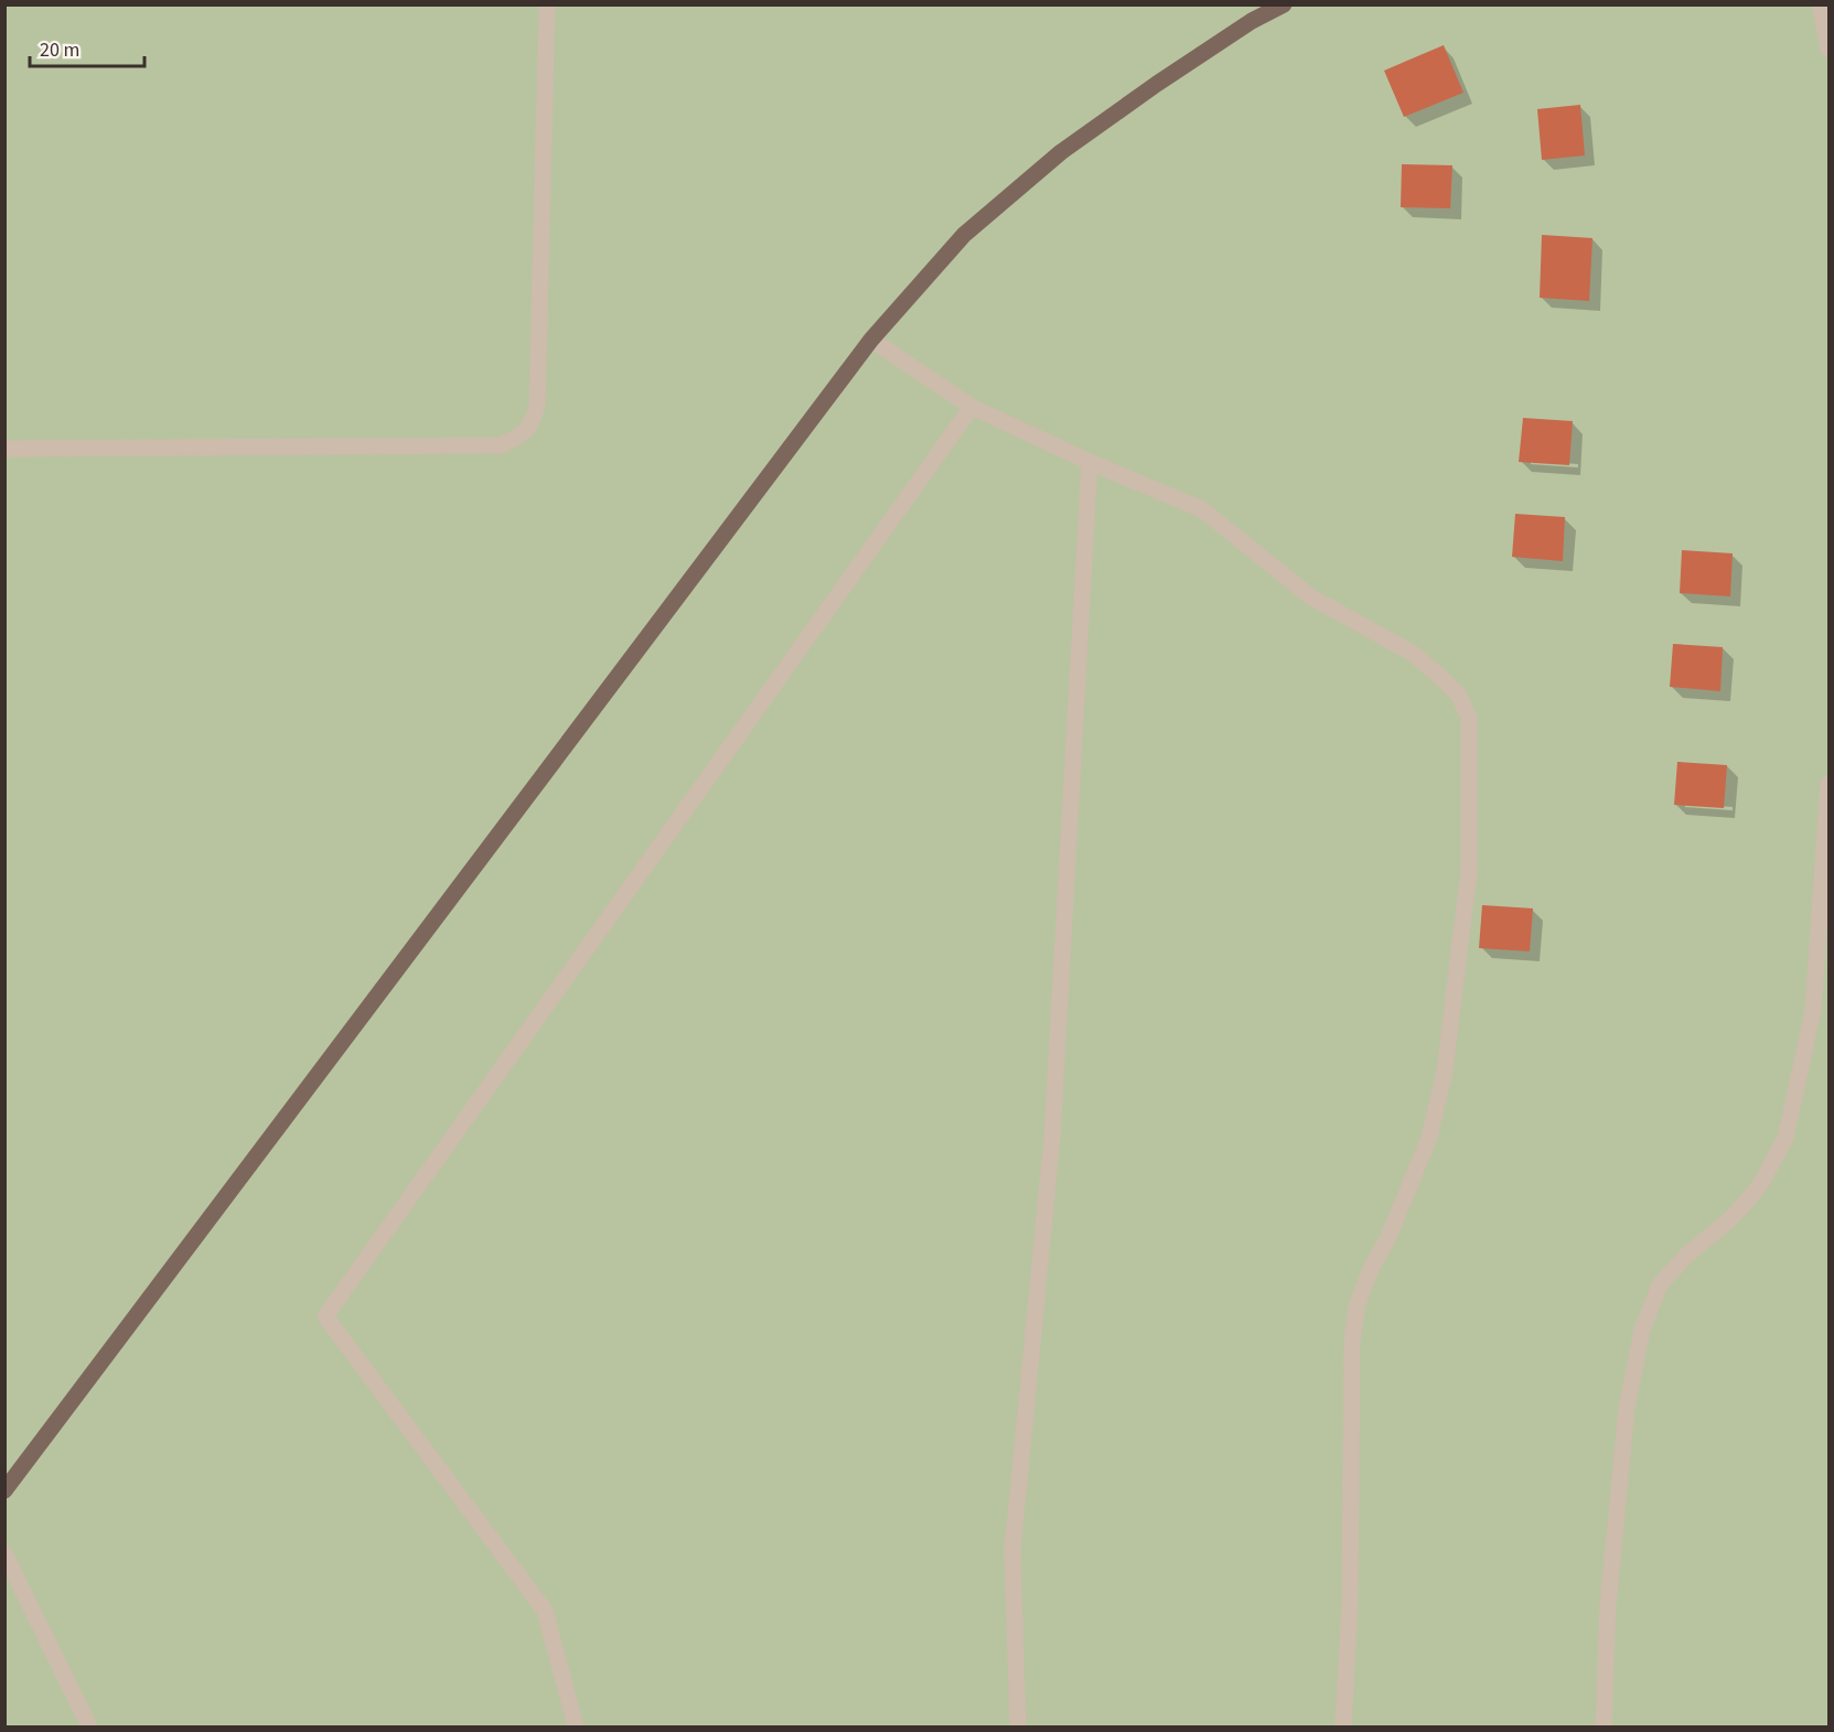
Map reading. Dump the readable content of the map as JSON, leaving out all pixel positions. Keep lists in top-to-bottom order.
{
  "scale_bar": "20 m"
}
